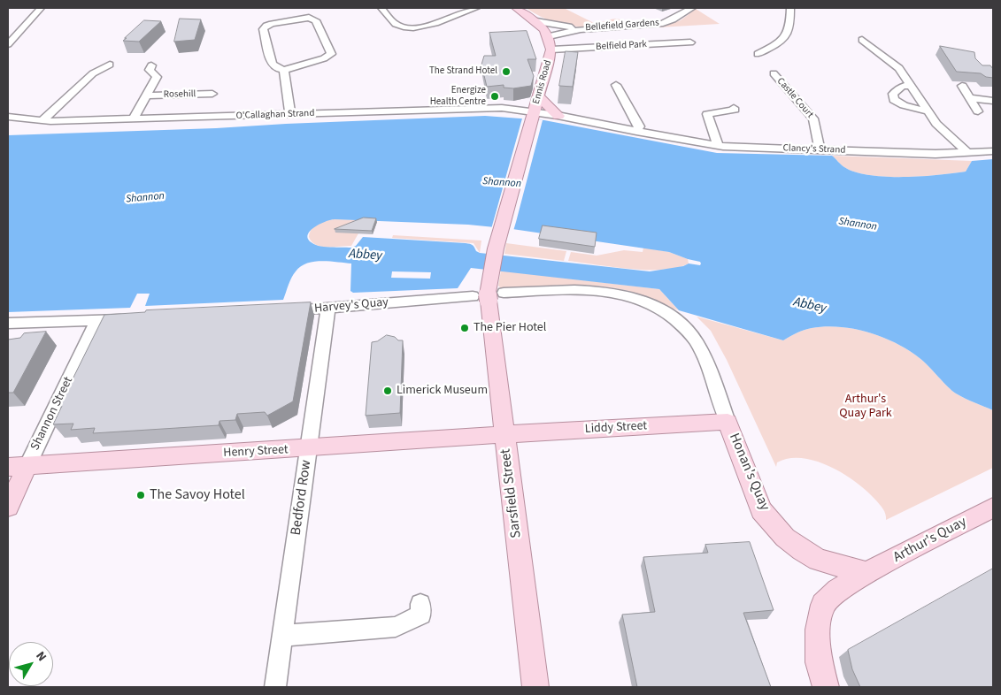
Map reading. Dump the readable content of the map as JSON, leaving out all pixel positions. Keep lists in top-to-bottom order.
{
  "streets": {
    "main road": [
      "Ennis Road",
      "Shannon Street",
      "Liddy Street",
      "Henry Street",
      "Honan's Quay",
      "Sarsfield Street",
      "Arthur's Quay"
    ],
    "street": [
      "Bellefield Gardens",
      "Belfield Park",
      "Rosehill",
      "Castle Court",
      "O'Callaghan Strand",
      "Clancy's Strand",
      "Harvey's Quay",
      "Bedford Row"
    ]
  },
  "crossings": [
    ["Bellefield Gardens", "Ennis Road"],
    ["Belfield Park", "Ennis Road"],
    ["Ennis Road", "O'Callaghan Strand"],
    ["Ennis Road", "Clancy's Strand"],
    ["Ennis Road", "Harvey's Quay"],
    ["Ennis Road", "Sarsfield Street"],
    ["Rosehill", "O'Callaghan Strand"],
    ["Castle Court", "Clancy's Strand"],
    ["O'Callaghan Strand", "Clancy's Strand"],
    ["Harvey's Quay", "Honan's Quay"],
    ["Harvey's Quay", "Sarsfield Street"],
    ["Harvey's Quay", "Bedford Row"],
    ["Shannon Street", "Henry Street"],
    ["Liddy Street", "Henry Street"],
    ["Liddy Street", "Honan's Quay"],
    ["Liddy Street", "Sarsfield Street"],
    ["Henry Street", "Sarsfield Street"],
    ["Henry Street", "Bedford Row"],
    ["Honan's Quay", "Arthur's Quay"]
  ],
  "water": ["Shannon", "Abbey"],
  "parks": ["Arthur's Quay Park"],
  "places": [
    "The Strand Hotel",
    "Energize Health Centre",
    "The Pier Hotel",
    "Limerick Museum",
    "The Savoy Hotel"
  ],
  "north": "top right"
}
